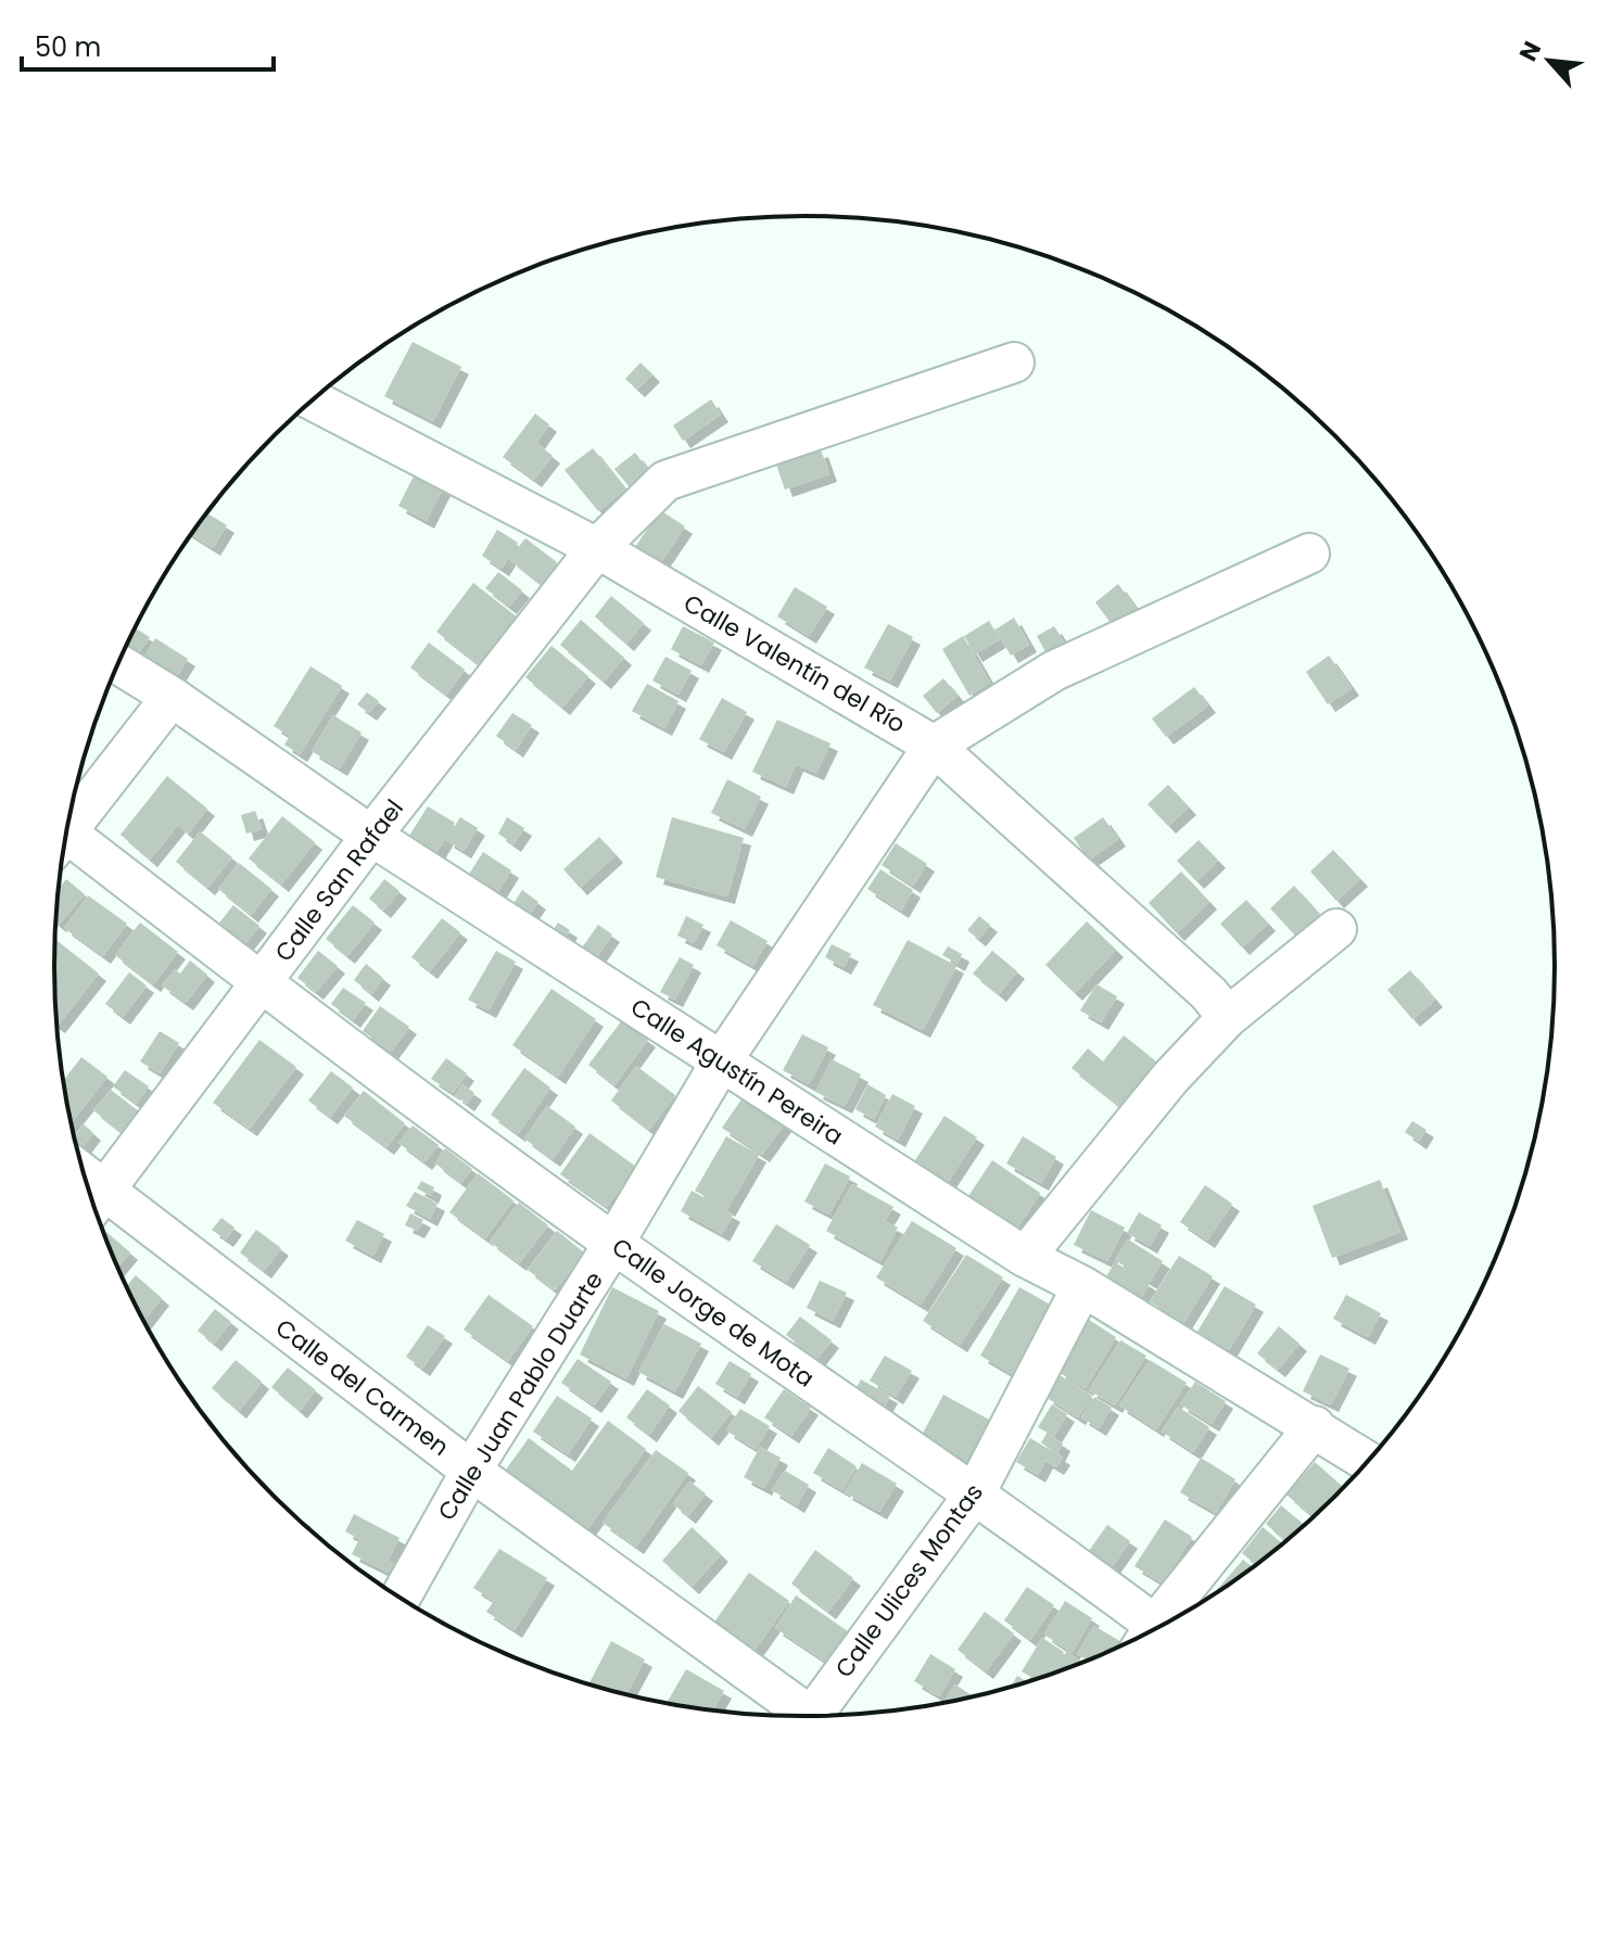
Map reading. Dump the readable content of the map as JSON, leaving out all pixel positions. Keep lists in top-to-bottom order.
{
  "streets": {
    "street": [
      "Calle Valentín del Río",
      "Calle San Rafael",
      "Calle Agustín Pereira",
      "Calle Jorge de Mota",
      "Calle del Carmen",
      "Calle Juan Pablo Duarte",
      "Calle Ulices Montas"
    ]
  },
  "crossings": [
    ["Calle Valentín del Río", "Calle San Rafael"],
    ["Calle Valentín del Río", "Calle Juan Pablo Duarte"],
    ["Calle San Rafael", "Calle Agustín Pereira"],
    ["Calle San Rafael", "Calle Jorge de Mota"],
    ["Calle San Rafael", "Calle del Carmen"],
    ["Calle Agustín Pereira", "Calle Juan Pablo Duarte"],
    ["Calle Agustín Pereira", "Calle Ulices Montas"],
    ["Calle Jorge de Mota", "Calle Juan Pablo Duarte"],
    ["Calle Jorge de Mota", "Calle Ulices Montas"],
    ["Calle del Carmen", "Calle Juan Pablo Duarte"]
  ],
  "scale_bar": "50 m",
  "north": "top left"
}
